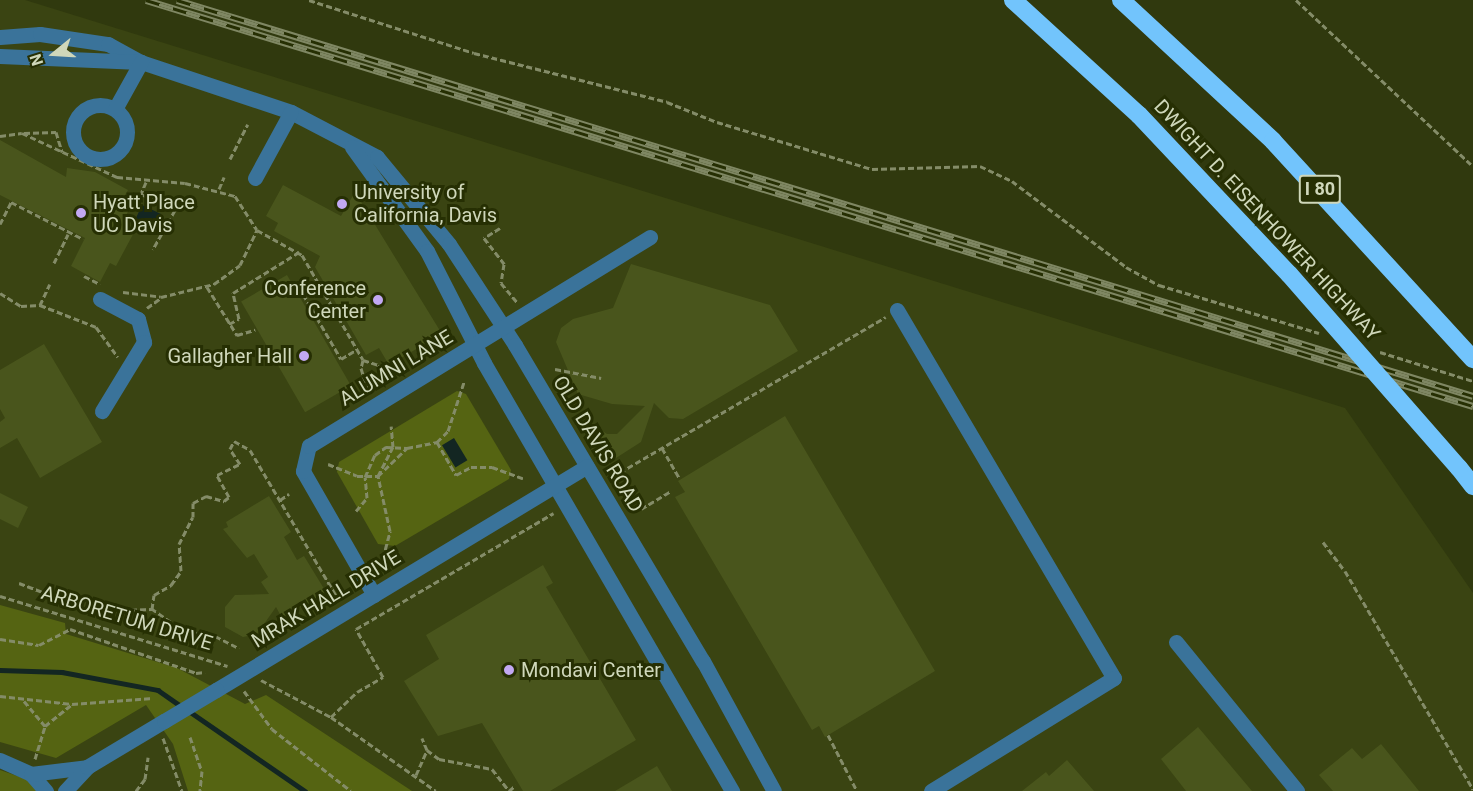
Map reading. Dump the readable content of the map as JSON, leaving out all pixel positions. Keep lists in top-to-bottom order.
{
  "streets": {
    "highway": ["I 80", "DWIGHT D. EISENHOWER HIGHWAY"],
    "street": ["ALUMNI LANE", "OLD DAVIS ROAD", "MRAK HALL DRIVE"],
    "path": ["ARBORETUM DRIVE"]
  },
  "crossings": [
    ["ALUMNI LANE", "OLD DAVIS ROAD"],
    ["ALUMNI LANE", "MRAK HALL DRIVE"],
    ["OLD DAVIS ROAD", "MRAK HALL DRIVE"],
    ["MRAK HALL DRIVE", "ARBORETUM DRIVE"]
  ],
  "places": [
    "University of California, Davis",
    "Hyatt Place UC Davis",
    "Conference Center",
    "Gallagher Hall",
    "Mondavi Center"
  ],
  "north": "left"
}
